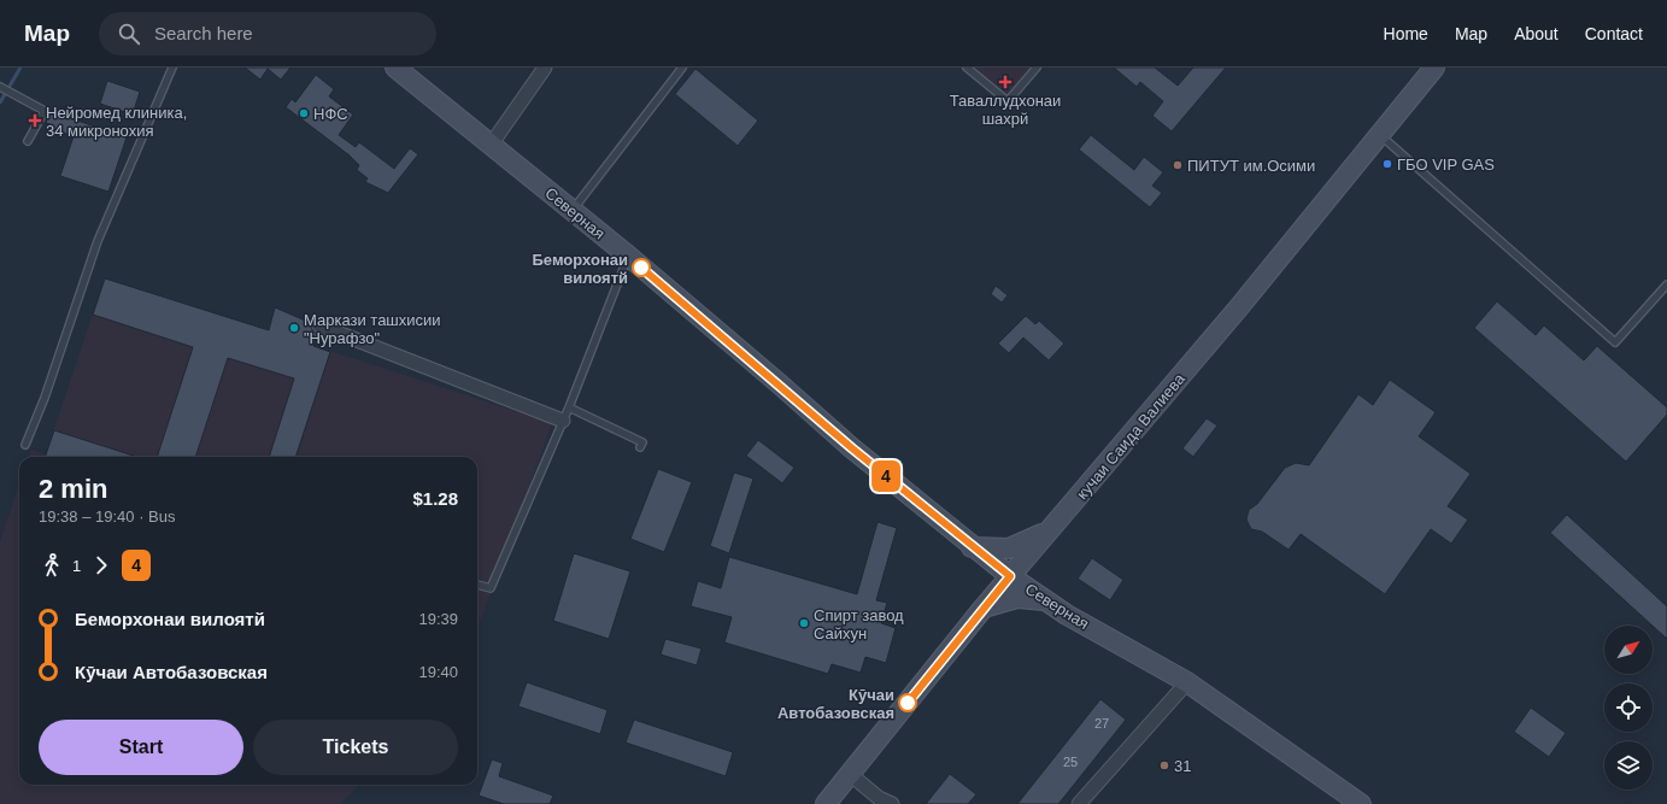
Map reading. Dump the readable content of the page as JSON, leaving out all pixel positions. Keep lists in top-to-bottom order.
{
  "streets": {
    "main road": ["Северная", "кучаи Саида Валиева"]
  },
  "crossings": [
    ["Северная", "кучаи Саида Валиева"]
  ],
  "places": {
    "health": ["Таваллудхонаи шахрй", "Нейромед клиника, 34 микронохия"],
    "other": [
      "НФС",
      "ГБО VIP GAS",
      "ПИТУТ им.Осими",
      "Беморхонаи вилоятй",
      "Маркази ташхисии \"Нурафзо\"",
      "Спирт завод Сайхун",
      "Кӯчаи Автобазовская",
      "31"
    ]
  },
  "lines": ["bus line 4"],
  "house_numbers": ["27", "25"],
  "north": "top right",
  "page": {
    "header": "Map",
    "search": "Search here",
    "nav": [
      "Home",
      "Map",
      "About",
      "Contact"
    ],
    "on_map": "4",
    "heading": ["2 min", "19:38 – 19:40 · Bus", "$1.28"],
    "legs": ["1", "4"],
    "list": [
      {
        "name": "Беморхонаи вилоятй",
        "value": "19:39"
      },
      {
        "name": "Кӯчаи Автобазовская",
        "value": "19:40"
      }
    ],
    "buttons": ["Start", "Tickets"]
  }
}
